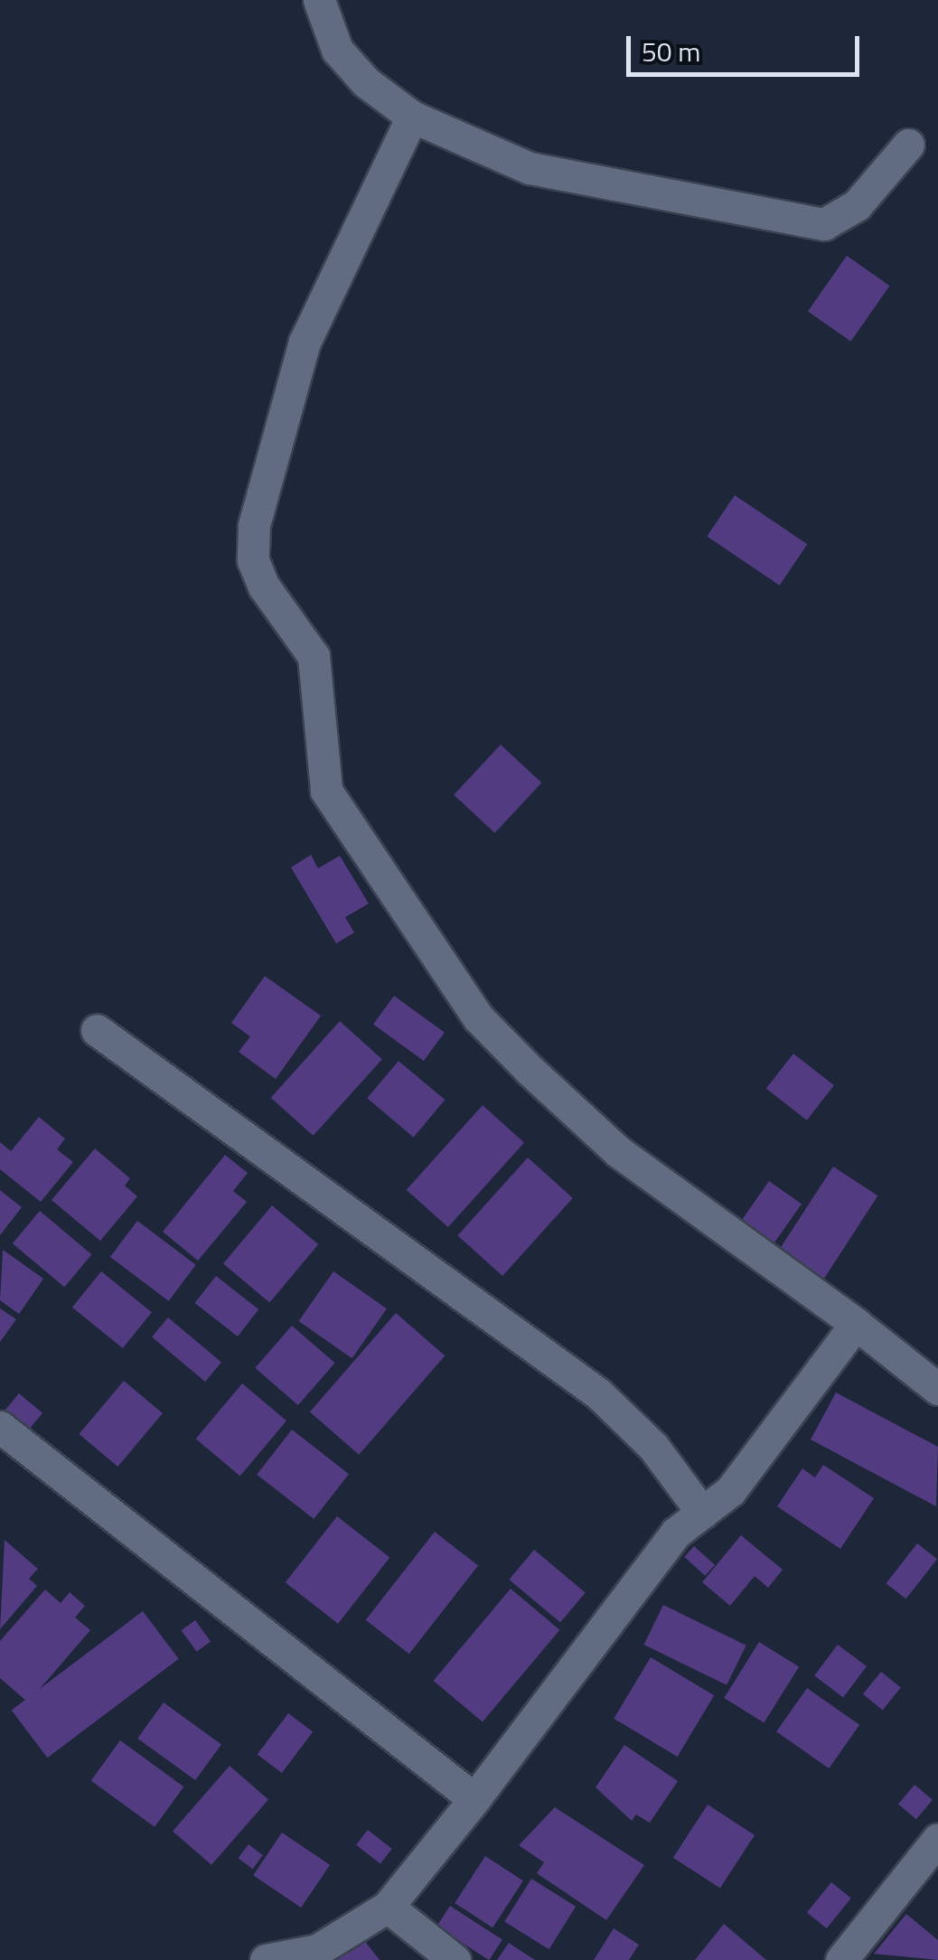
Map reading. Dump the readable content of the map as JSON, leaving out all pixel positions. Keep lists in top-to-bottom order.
{
  "scale_bar": "50 m"
}
